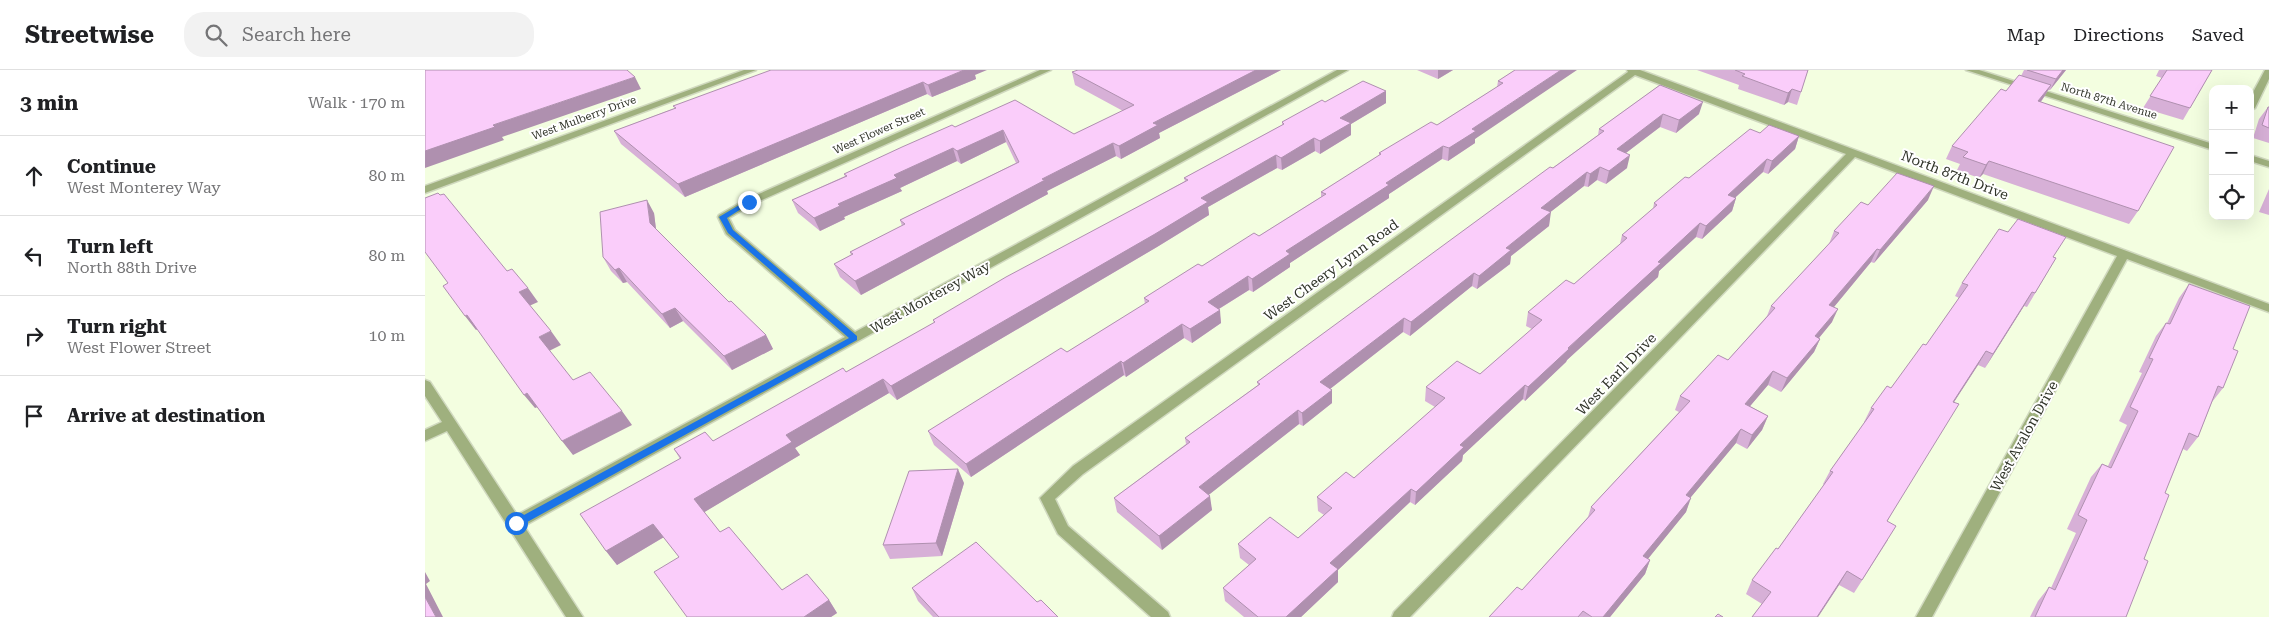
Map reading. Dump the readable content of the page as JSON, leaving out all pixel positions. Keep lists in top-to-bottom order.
{
  "streets": {
    "street": [
      "North 87th Avenue",
      "West Mulberry Drive",
      "West Flower Street",
      "North 87th Drive",
      "West Cheery Lynn Road",
      "West Monterey Way",
      "West Earll Drive",
      "West Avalon Drive"
    ]
  },
  "crossings": [
    ["West Flower Street", "West Monterey Way"],
    ["North 87th Drive", "West Cheery Lynn Road"],
    ["North 87th Drive", "West Earll Drive"],
    ["North 87th Drive", "West Avalon Drive"]
  ],
  "page": {
    "header": "Streetwise",
    "search": "Search here",
    "nav": ["Map", "Directions", "Saved"],
    "heading": ["3 min", "Walk · 170 m"],
    "map_buttons": ["+", "−"],
    "list": [
      ["Continue", "West Monterey Way", "80 m"],
      ["Turn left", "North 88th Drive", "80 m"],
      ["Turn right", "West Flower Street", "10 m"],
      "Arrive at destination"
    ]
  }
}
